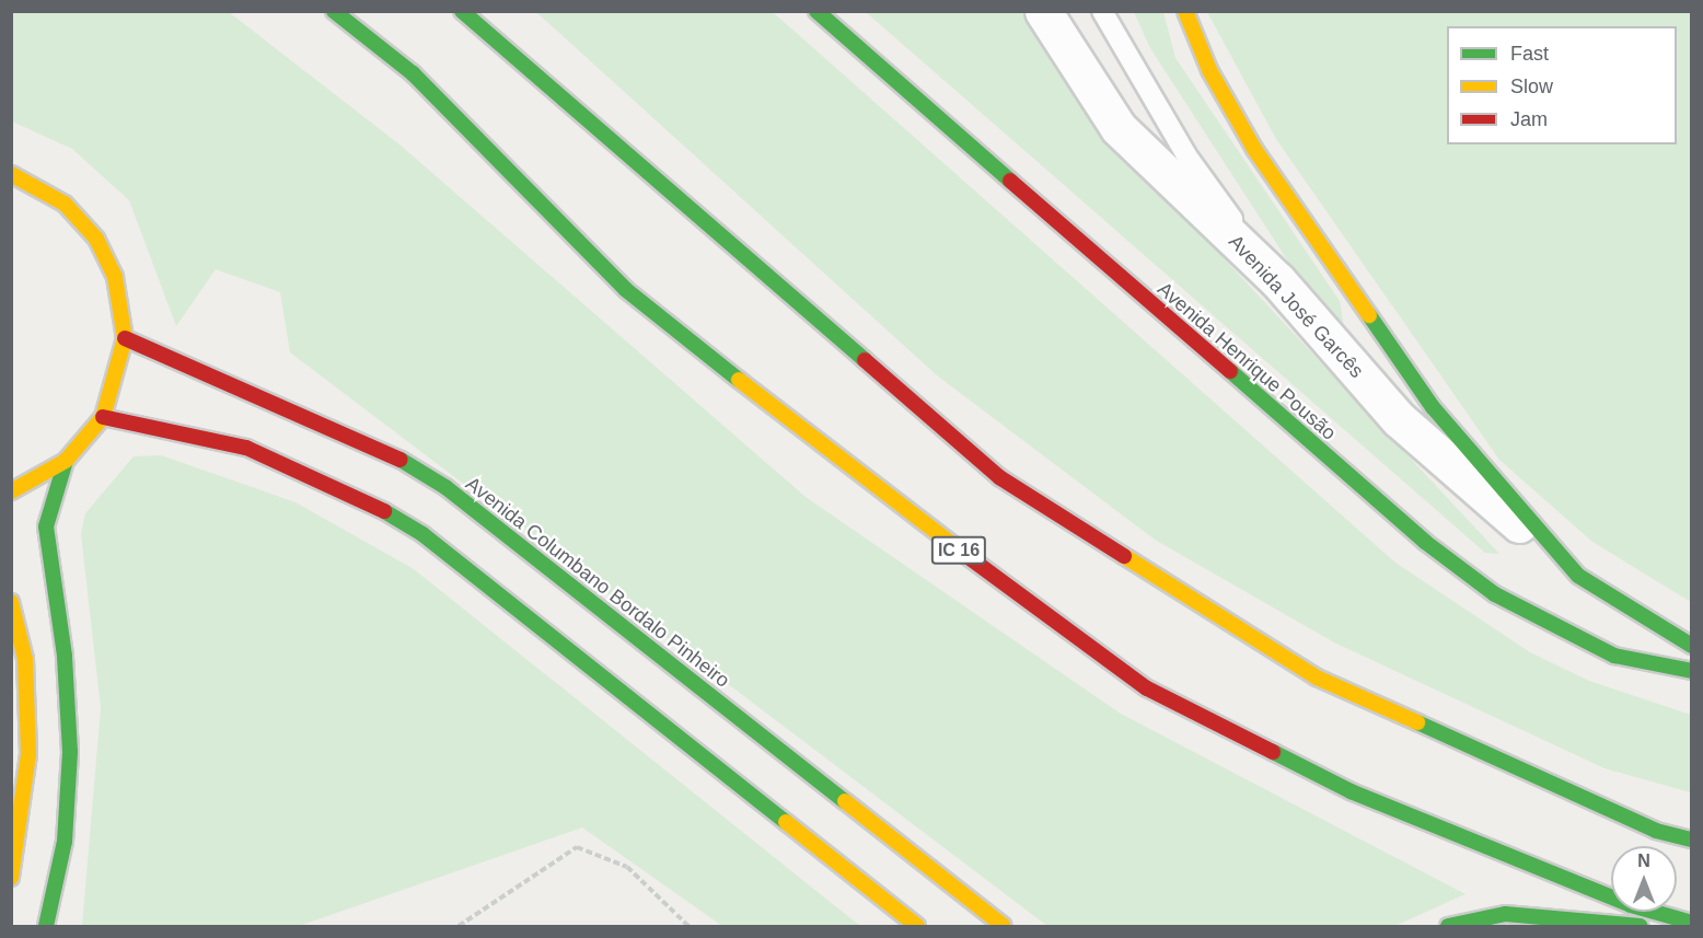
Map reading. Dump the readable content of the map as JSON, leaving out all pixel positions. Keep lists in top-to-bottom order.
{
  "streets": {
    "main road": ["Avenida Henrique Pousão", "IC 16", "Avenida Columbano Bordalo Pinheiro"],
    "street": ["Avenida José Garcês"]
  },
  "legend": ["Fast", "Slow", "Jam"],
  "north": "top"
}
